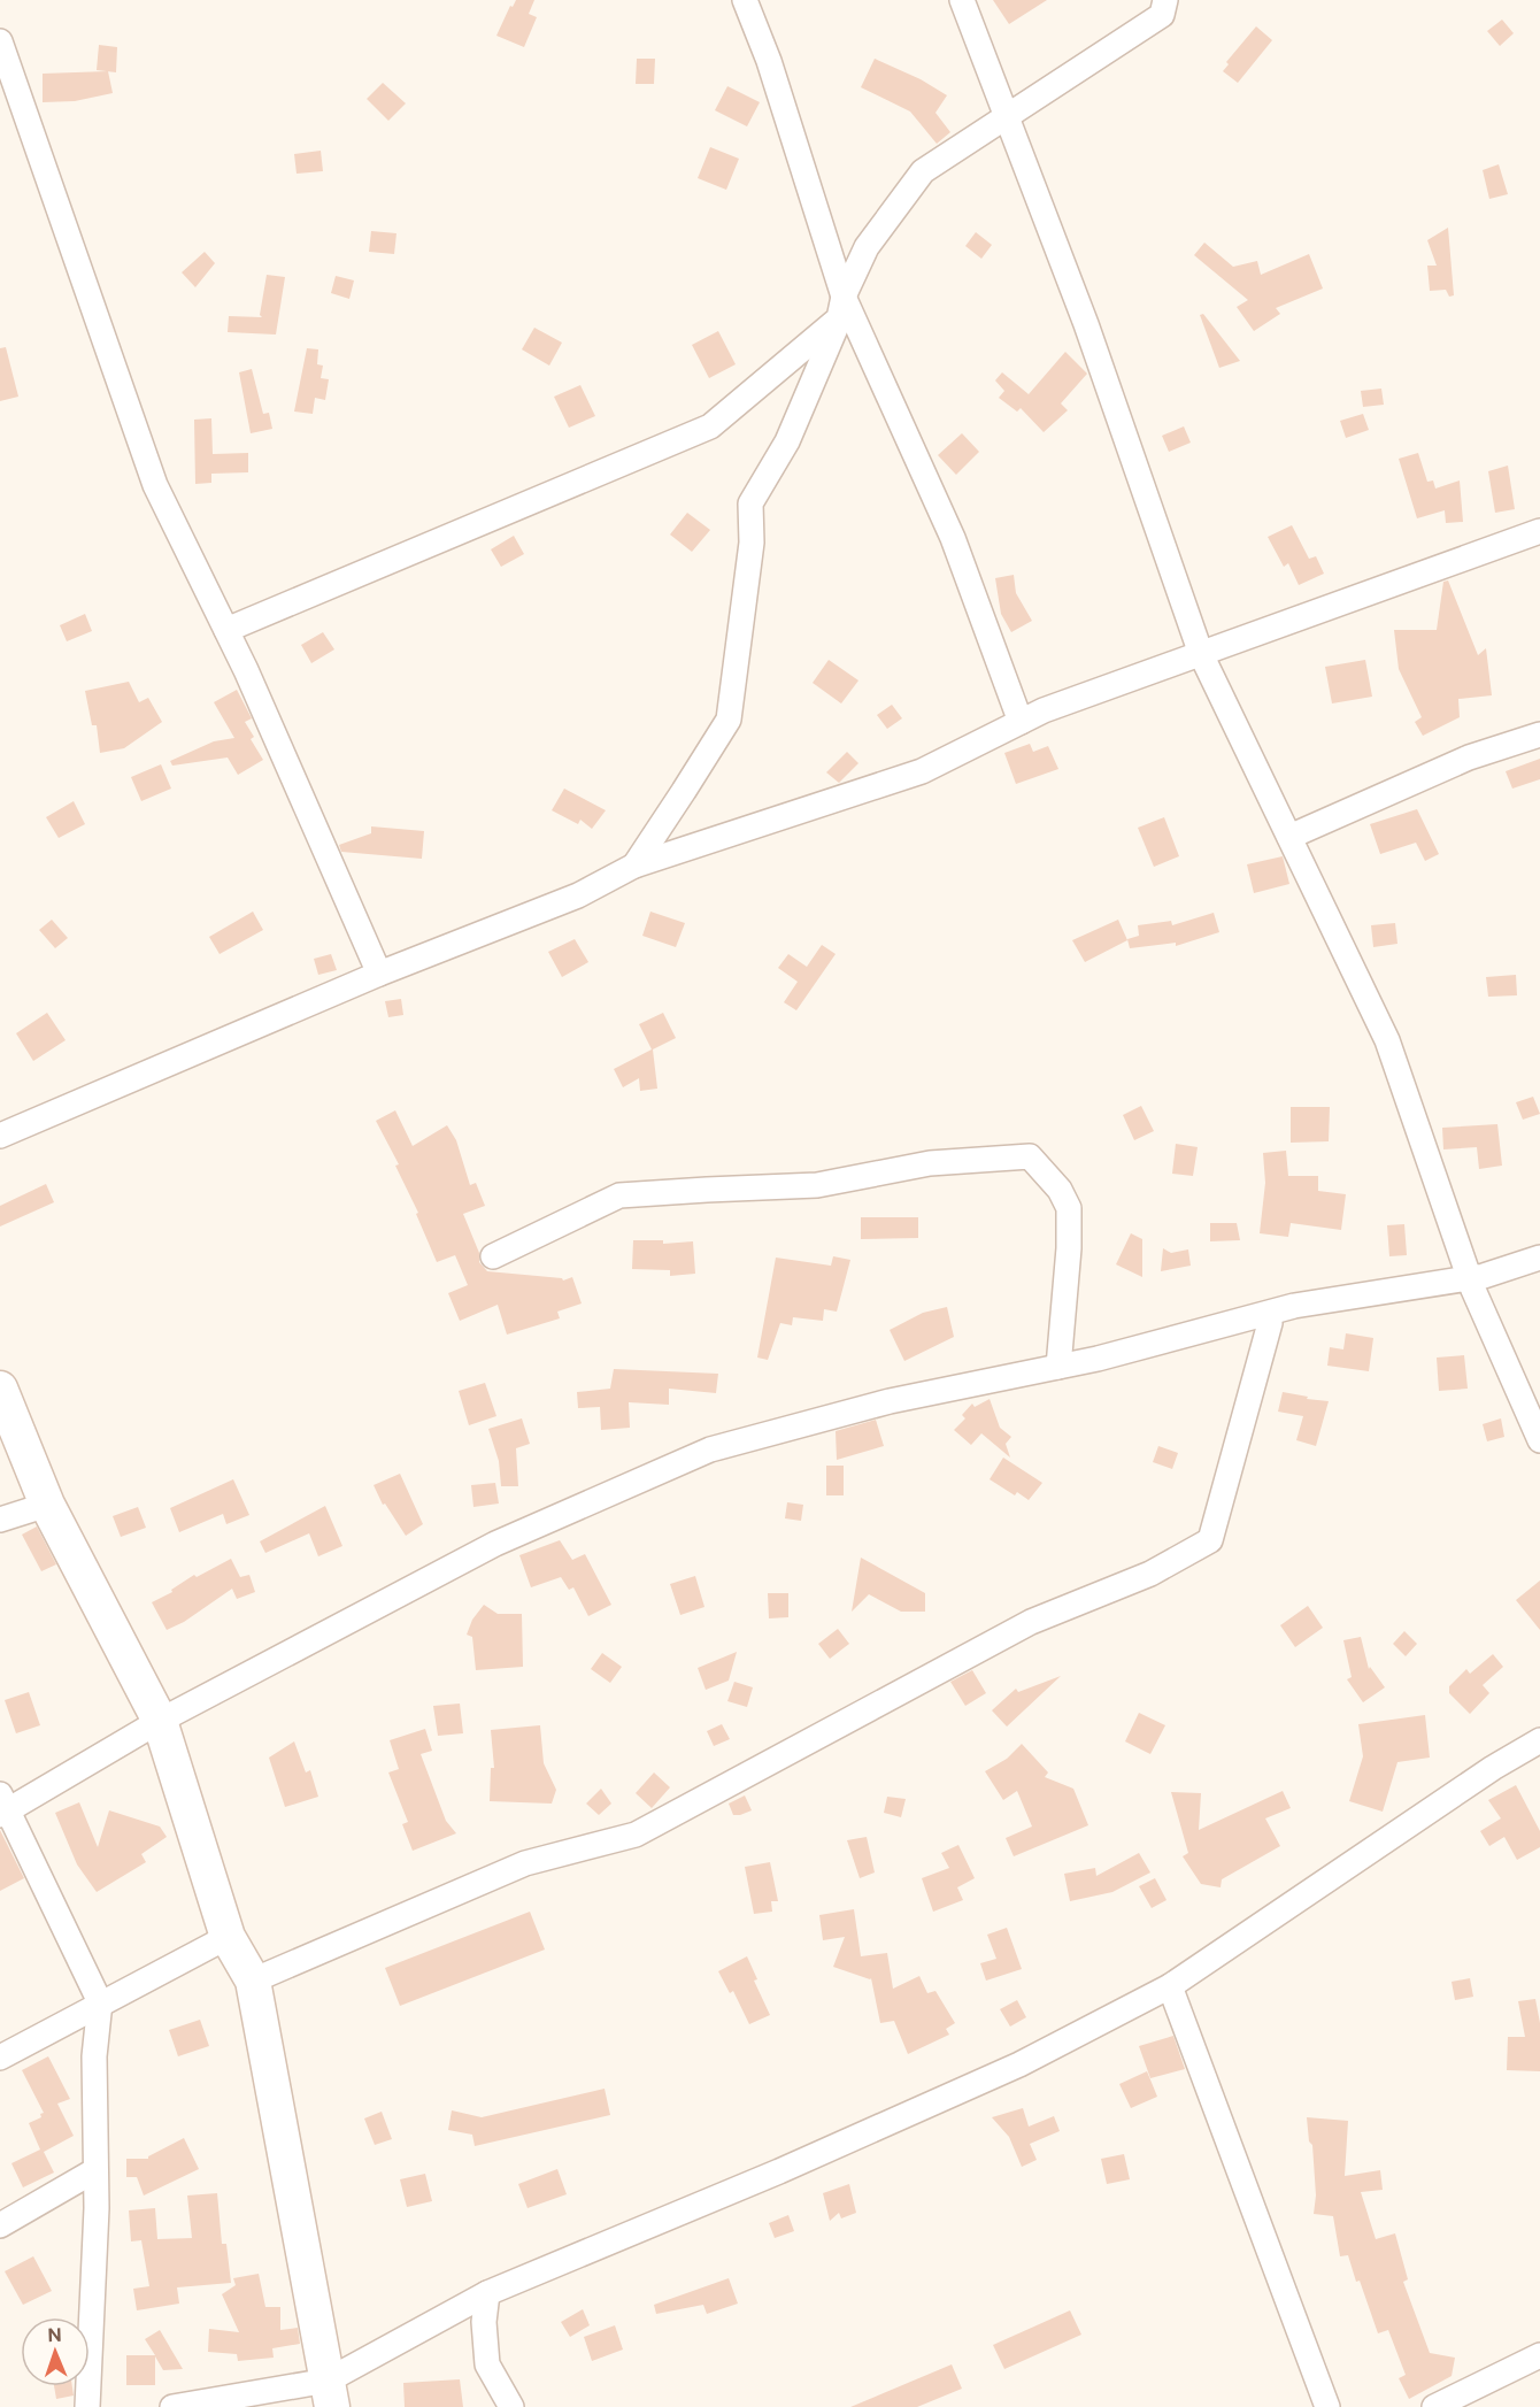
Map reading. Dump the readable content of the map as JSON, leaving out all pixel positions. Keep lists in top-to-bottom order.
{
  "north": "top"
}
